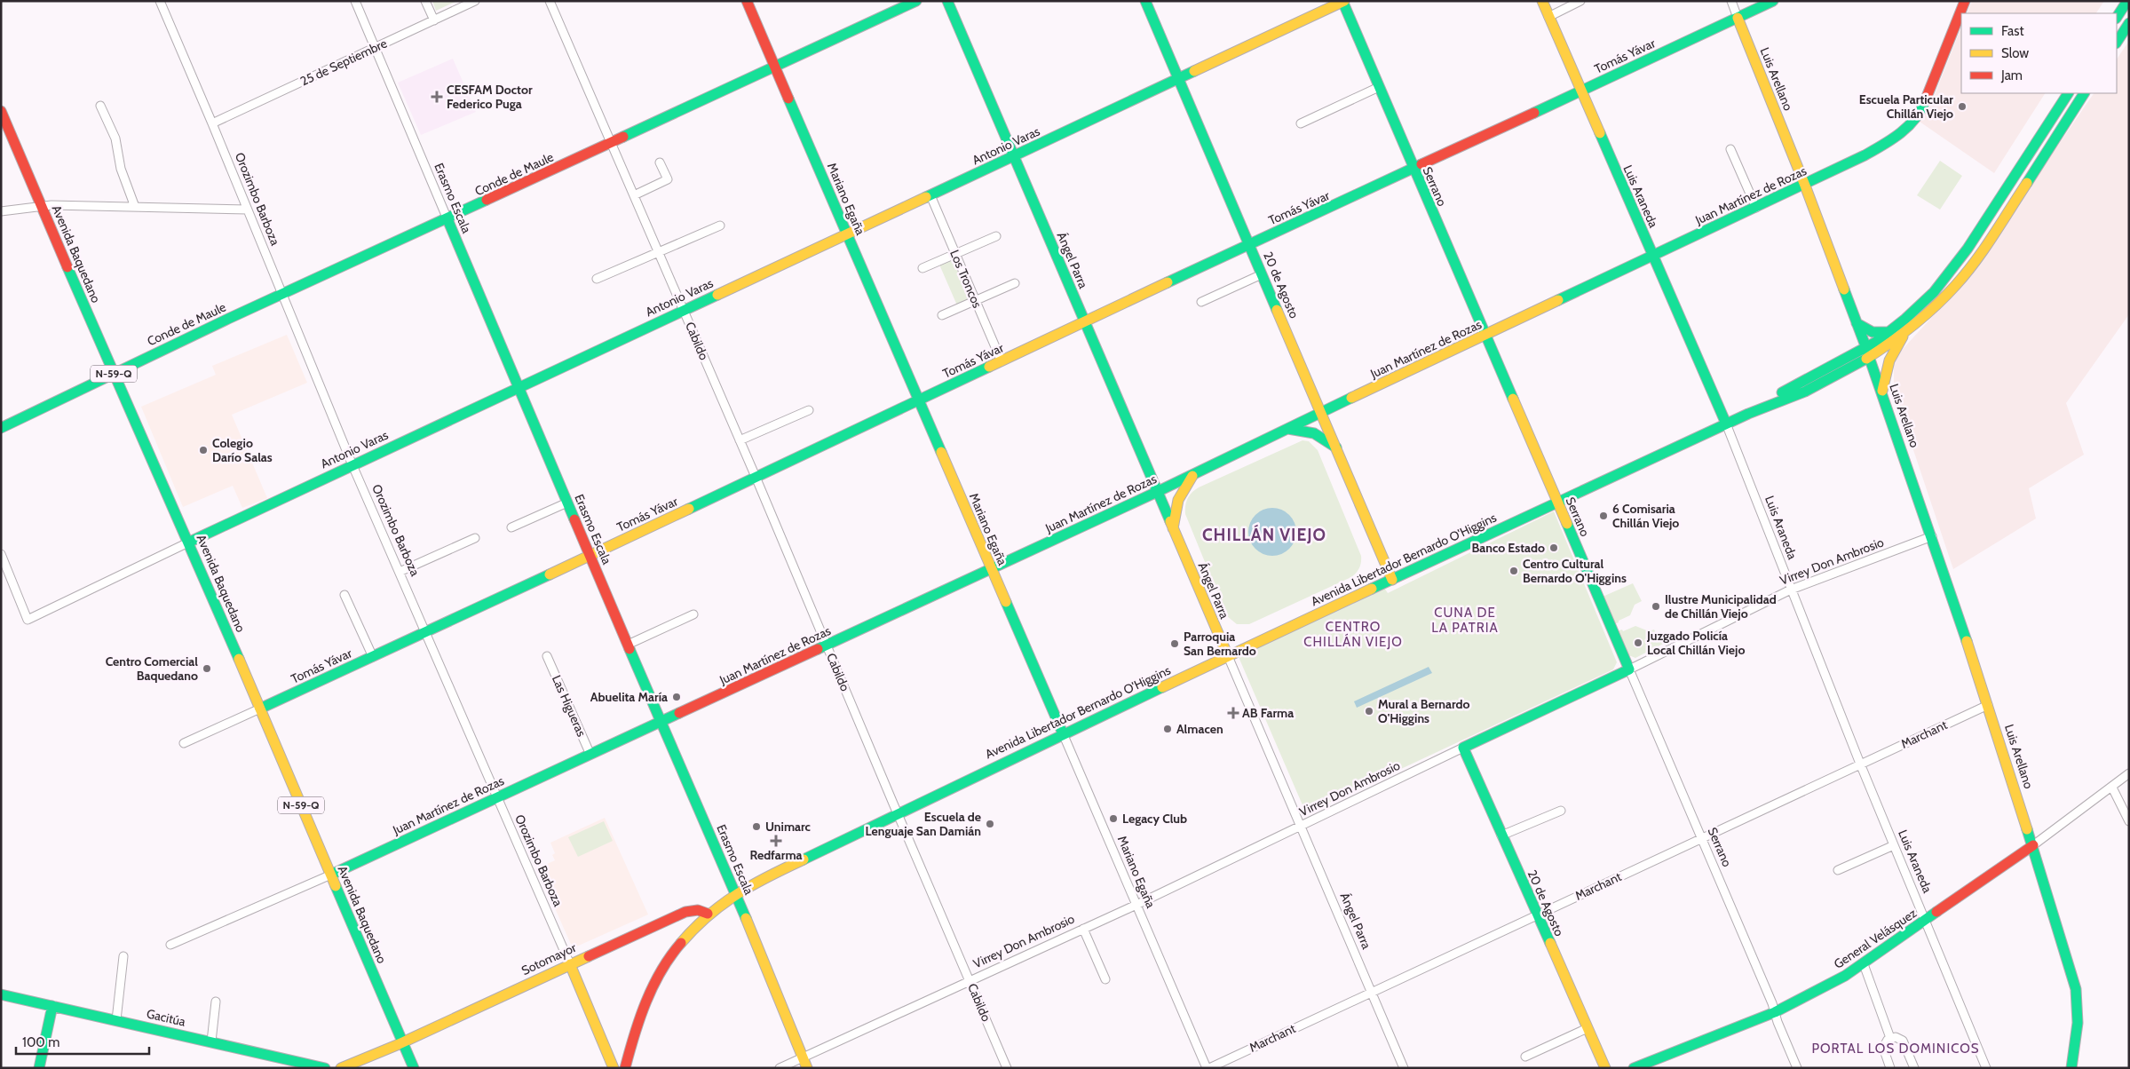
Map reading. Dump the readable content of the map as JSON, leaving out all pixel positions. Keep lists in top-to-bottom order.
{
  "streets": {
    "street": [
      "Tomás Yávar",
      "25 de Septiembre",
      "Luis Arellano",
      "Antonio Varas",
      "Conde de Maule",
      "Serrano",
      "Juan Martínez de Rozas",
      "Luis Araneda",
      "Erasmo Escala",
      "Orozimbo Barboza",
      "Mariano Egaña",
      "Avenida Baquedano",
      "Ángel Parra",
      "Los Troncos",
      "20 de Agosto",
      "Cabildo",
      "N-59-Q",
      "Avenida Libertador Bernardo O'Higgins",
      "Virrey Don Ambrosio",
      "Las Higueras",
      "Marchant",
      "General Velásquez",
      "Sotomayor",
      "Gacitúa"
    ]
  },
  "crossings": [
    ["Tomás Yávar", "Luis Arellano"],
    ["Tomás Yávar", "Serrano"],
    ["Tomás Yávar", "Luis Araneda"],
    ["Tomás Yávar", "Erasmo Escala"],
    ["Tomás Yávar", "Orozimbo Barboza"],
    ["Tomás Yávar", "Mariano Egaña"],
    ["Tomás Yávar", "Avenida Baquedano"],
    ["Tomás Yávar", "Ángel Parra"],
    ["Tomás Yávar", "Los Troncos"],
    ["Tomás Yávar", "20 de Agosto"],
    ["Tomás Yávar", "Cabildo"],
    ["25 de Septiembre", "Erasmo Escala"],
    ["25 de Septiembre", "Orozimbo Barboza"],
    ["Luis Arellano", "Juan Martínez de Rozas"],
    ["Luis Arellano", "Avenida Libertador Bernardo O'Higgins"],
    ["Luis Arellano", "Virrey Don Ambrosio"],
    ["Luis Arellano", "Marchant"],
    ["Luis Arellano", "General Velásquez"],
    ["Antonio Varas", "Serrano"],
    ["Antonio Varas", "Erasmo Escala"],
    ["Antonio Varas", "Orozimbo Barboza"],
    ["Antonio Varas", "Mariano Egaña"],
    ["Antonio Varas", "Avenida Baquedano"],
    ["Antonio Varas", "Ángel Parra"],
    ["Antonio Varas", "Los Troncos"],
    ["Antonio Varas", "20 de Agosto"],
    ["Antonio Varas", "Cabildo"],
    ["Conde de Maule", "Erasmo Escala"],
    ["Conde de Maule", "Orozimbo Barboza"],
    ["Conde de Maule", "Mariano Egaña"],
    ["Conde de Maule", "Avenida Baquedano"],
    ["Conde de Maule", "Cabildo"],
    ["Serrano", "Juan Martínez de Rozas"],
    ["Serrano", "Avenida Libertador Bernardo O'Higgins"],
    ["Serrano", "Virrey Don Ambrosio"],
    ["Serrano", "Marchant"],
    ["Serrano", "General Velásquez"],
    ["Juan Martínez de Rozas", "Luis Araneda"],
    ["Juan Martínez de Rozas", "Erasmo Escala"],
    ["Juan Martínez de Rozas", "Orozimbo Barboza"],
    ["Juan Martínez de Rozas", "Mariano Egaña"],
    ["Juan Martínez de Rozas", "Avenida Baquedano"],
    ["Juan Martínez de Rozas", "Ángel Parra"],
    ["Juan Martínez de Rozas", "20 de Agosto"],
    ["Juan Martínez de Rozas", "Cabildo"],
    ["Juan Martínez de Rozas", "Las Higueras"],
    ["Luis Araneda", "Avenida Libertador Bernardo O'Higgins"],
    ["Luis Araneda", "Virrey Don Ambrosio"],
    ["Luis Araneda", "Marchant"],
    ["Luis Araneda", "General Velásquez"],
    ["Erasmo Escala", "Avenida Libertador Bernardo O'Higgins"],
    ["Erasmo Escala", "Virrey Don Ambrosio"],
    ["Orozimbo Barboza", "Sotomayor"],
    ["Mariano Egaña", "Avenida Libertador Bernardo O'Higgins"],
    ["Mariano Egaña", "Virrey Don Ambrosio"],
    ["Mariano Egaña", "Marchant"],
    ["Avenida Baquedano", "Sotomayor"],
    ["Ángel Parra", "Avenida Libertador Bernardo O'Higgins"],
    ["Ángel Parra", "Virrey Don Ambrosio"],
    ["Ángel Parra", "Marchant"],
    ["20 de Agosto", "Avenida Libertador Bernardo O'Higgins"],
    ["20 de Agosto", "Virrey Don Ambrosio"],
    ["20 de Agosto", "Marchant"],
    ["Cabildo", "Avenida Libertador Bernardo O'Higgins"],
    ["Cabildo", "Virrey Don Ambrosio"],
    ["Avenida Libertador Bernardo O'Higgins", "Sotomayor"]
  ],
  "districts": [
    "CHILLÁN VIEJO",
    "CUNA DE LA PATRIA",
    "CENTRO CHILLÁN VIEJO",
    "PORTAL LOS DOMINICOS"
  ],
  "places": {
    "health": ["CESFAM Doctor Federico Puga", "AB Farma", "Redfarma"],
    "other": [
      "Escuela Particular Chillán Viejo",
      "Colegio Darío Salas",
      "6 Comisaria Chillán Viejo",
      "Banco Estado",
      "Centro Cultural Bernardo O'Higgins",
      "Ilustre Municipalidad de Chillán Viejo",
      "Juzgado Policía Local Chillán Viejo",
      "Parroquia San Bernardo",
      "Centro Comercial Baquedano",
      "Abuelita María",
      "Mural a Bernardo O'Higgins",
      "Almacen",
      "Legacy Club",
      "Escuela de Lenguaje San Damián",
      "Unimarc"
    ]
  },
  "legend": ["Fast", "Slow", "Jam"],
  "scale_bar": "100 m"
}
